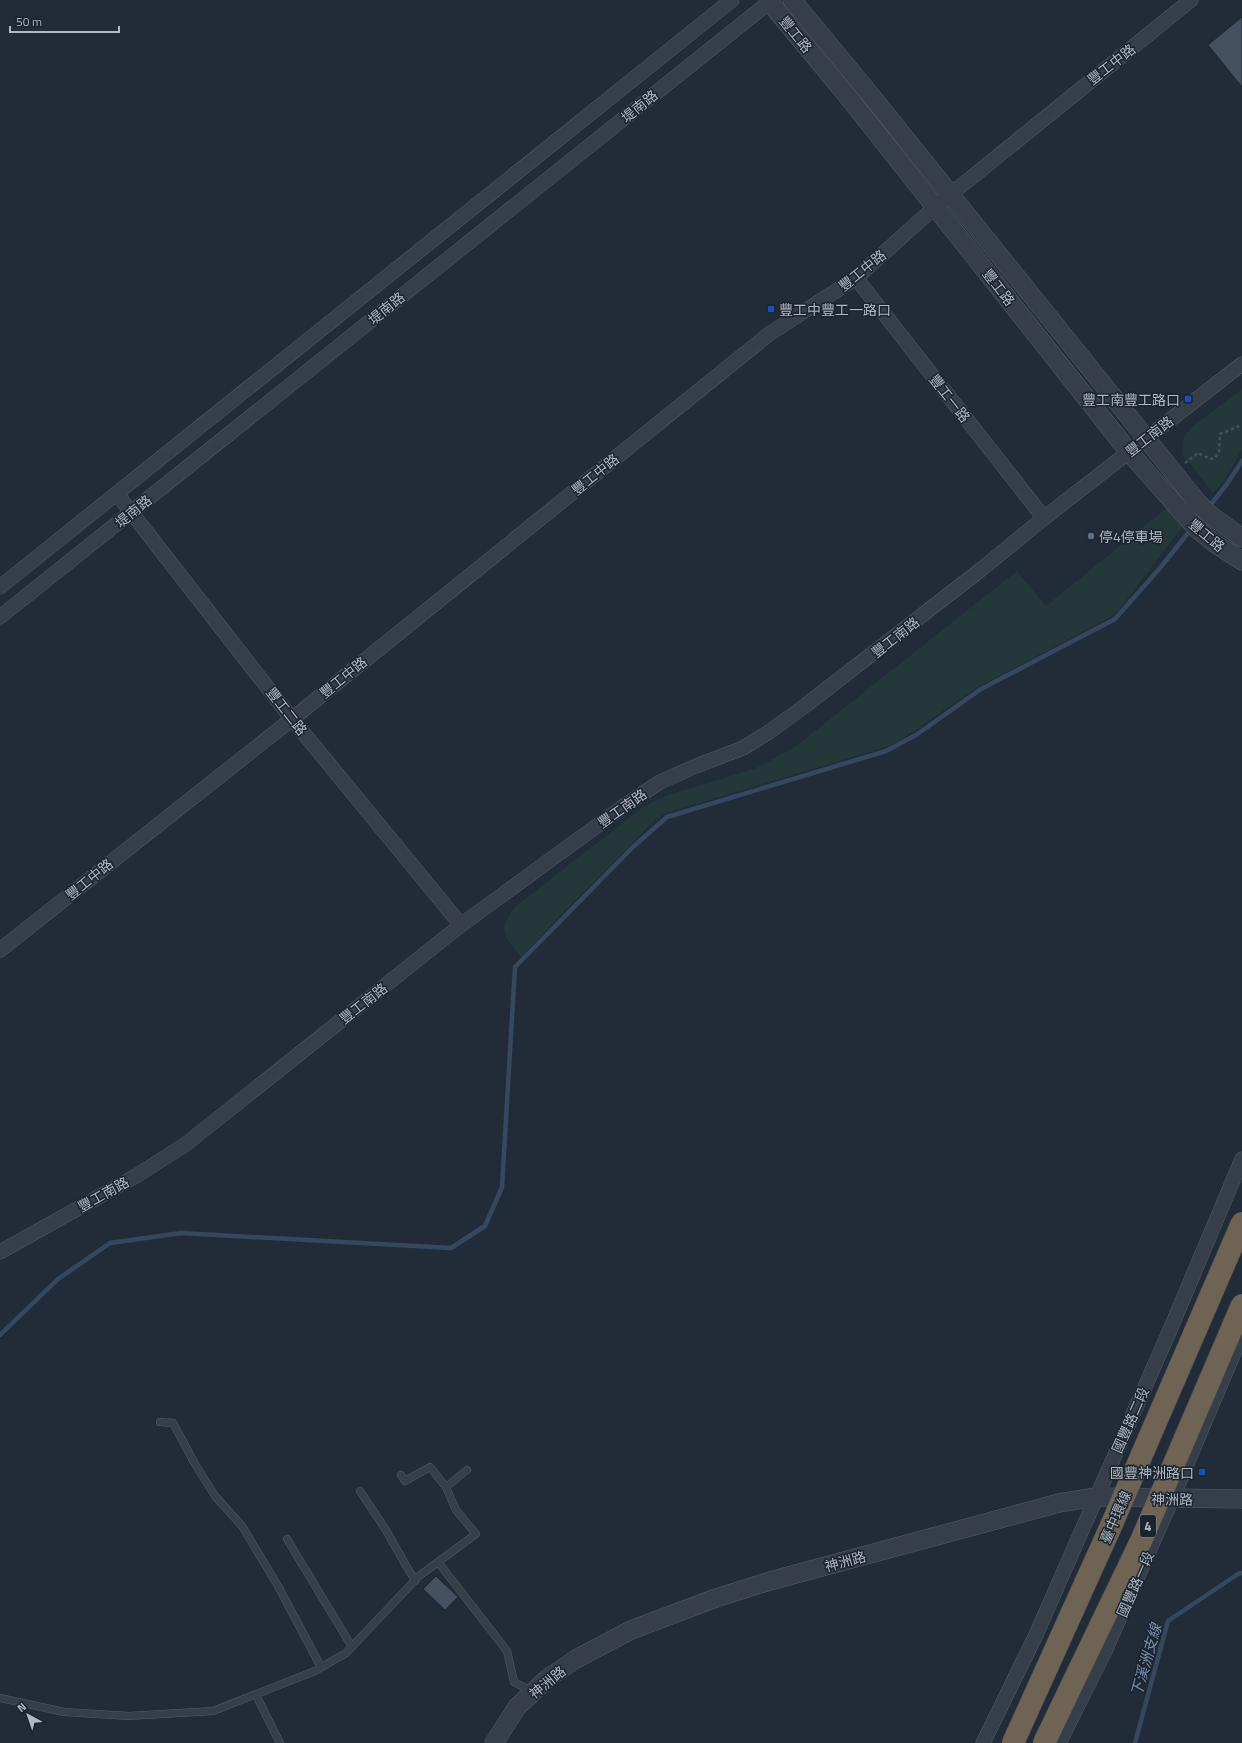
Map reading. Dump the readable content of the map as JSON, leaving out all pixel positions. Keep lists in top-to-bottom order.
{
  "streets": {
    "highway": ["臺中環線", "4"],
    "street": [
      "豐工路",
      "豐工中路",
      "堤南路",
      "豐工一路",
      "豐工南路",
      "豐工二路",
      "國豐路二段",
      "神洲路",
      "國豐路一段"
    ]
  },
  "crossings": [
    ["豐工路", "豐工中路"],
    ["豐工路", "堤南路"],
    ["豐工路", "豐工南路"],
    ["豐工中路", "豐工一路"],
    ["豐工中路", "豐工二路"],
    ["堤南路", "豐工二路"],
    ["豐工一路", "豐工南路"],
    ["豐工南路", "豐工二路"],
    ["國豐路二段", "神洲路"],
    ["神洲路", "國豐路一段"]
  ],
  "water": ["下溪洲支線"],
  "places": {
    "transit": ["豐工中豐工一路口", "豐工南豐工路口", "國豐神洲路口"],
    "other": ["停4停車場"]
  },
  "scale_bar": "50 m",
  "north": "top left"
}
